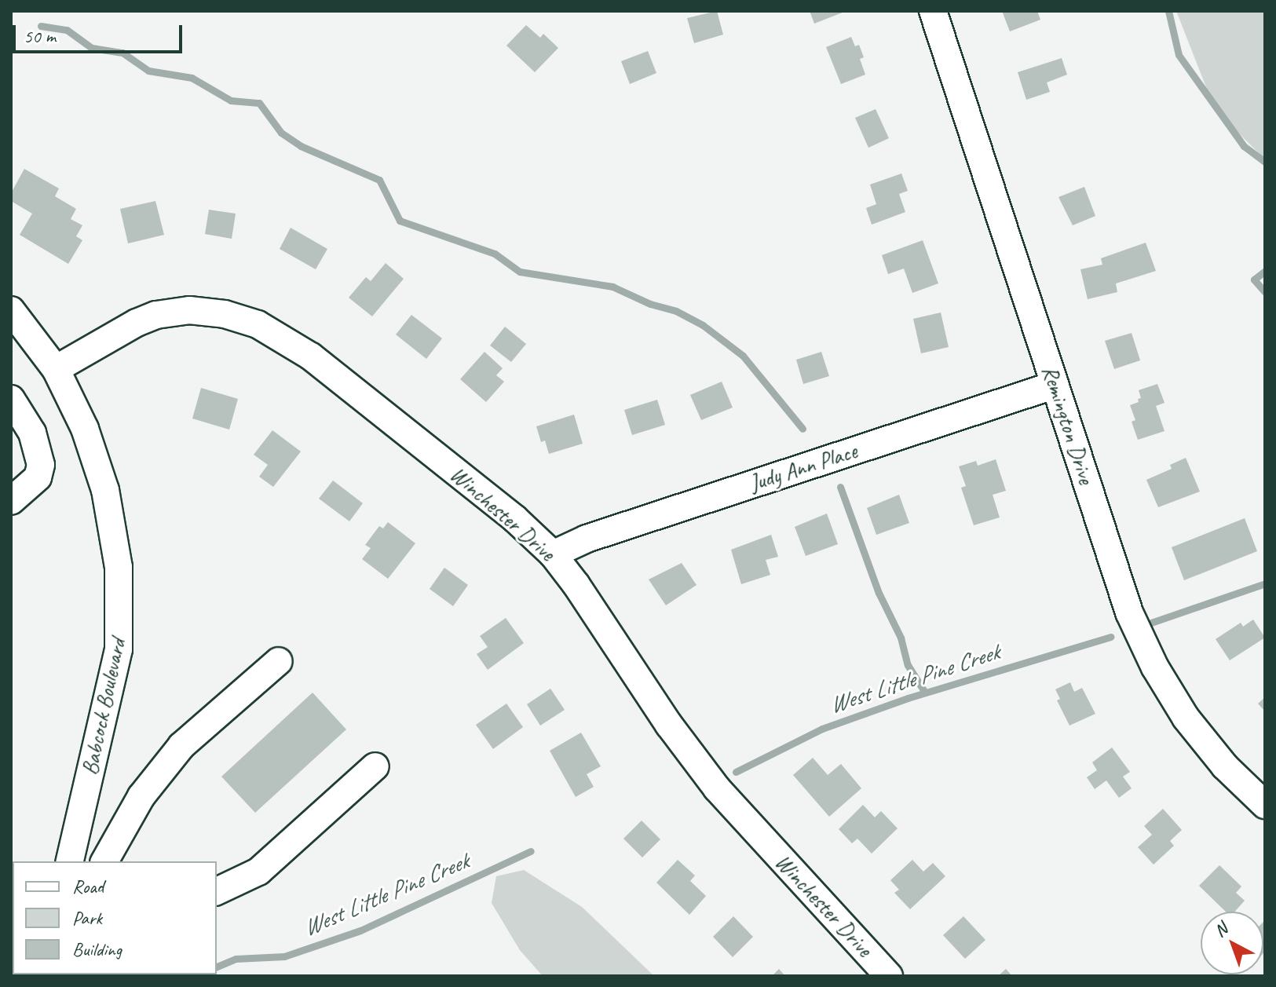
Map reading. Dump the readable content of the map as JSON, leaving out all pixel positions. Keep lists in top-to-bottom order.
{
  "streets": {
    "street": [
      "Remington Drive",
      "Judy Ann Place",
      "Winchester Drive",
      "Babcock Boulevard"
    ]
  },
  "crossings": [
    ["Remington Drive", "Judy Ann Place"],
    ["Judy Ann Place", "Winchester Drive"],
    ["Winchester Drive", "Babcock Boulevard"]
  ],
  "water": ["West Little Pine Creek"],
  "legend": ["Road", "Park", "Building"],
  "scale_bar": "50 m",
  "north": "top left"
}
